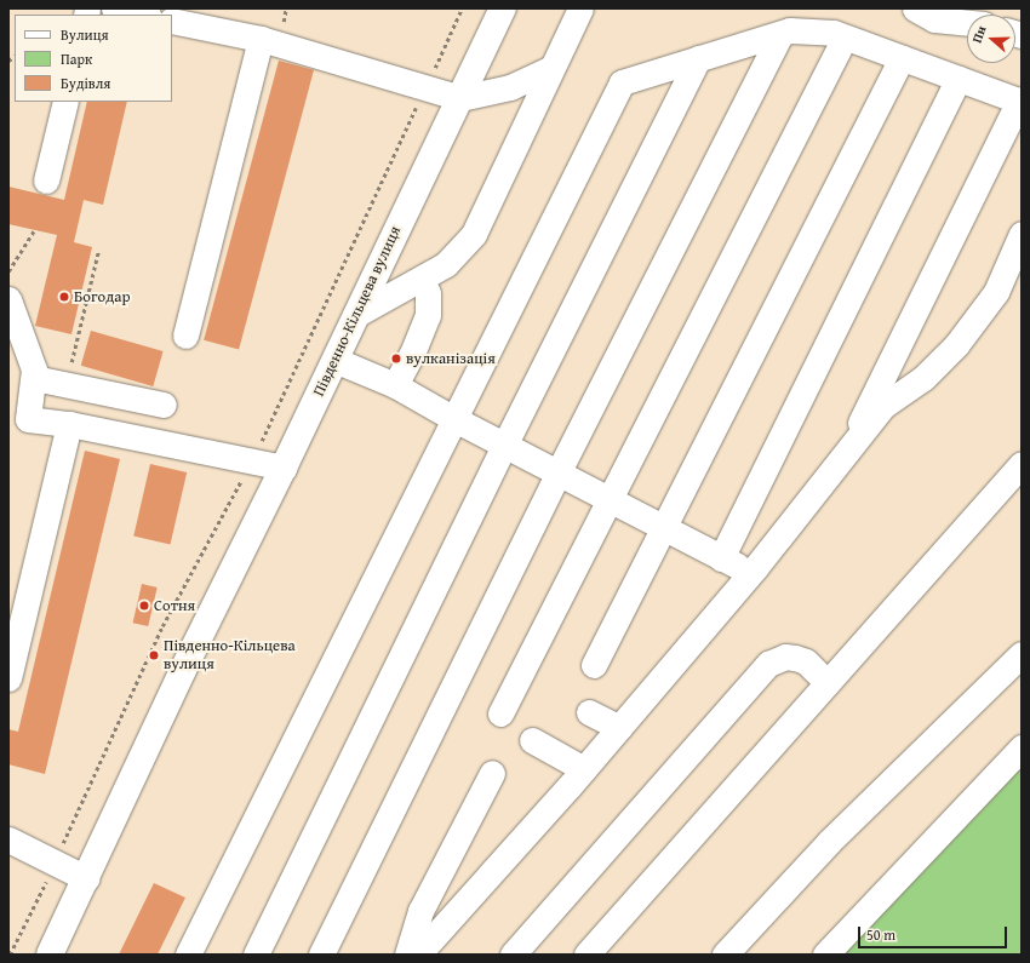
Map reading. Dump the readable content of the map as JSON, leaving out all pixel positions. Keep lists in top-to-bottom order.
{
  "streets": {
    "main road": ["Південно-Кільцева вулиця"]
  },
  "places": [
    "Богодар",
    "вулканізація",
    "Сотня",
    "Південно-Кільцева вулиця"
  ],
  "legend": ["Вулиця", "Парк", "Будівля"],
  "scale_bar": "50 m",
  "north": "left"
}
